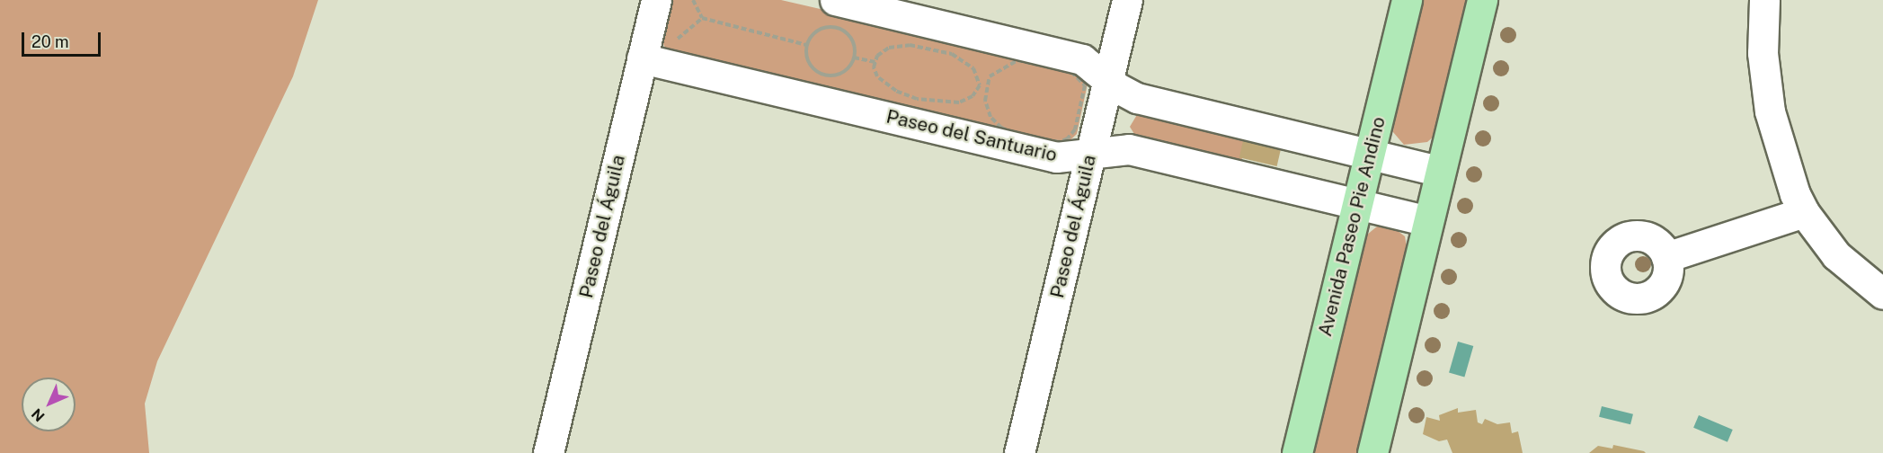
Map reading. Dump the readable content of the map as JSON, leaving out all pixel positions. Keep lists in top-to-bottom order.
{
  "streets": {
    "main road": ["Avenida Paseo Pie Andino"],
    "street": ["Paseo del Santuario", "Paseo del Águila"]
  },
  "crossings": [
    ["Paseo del Santuario", "Paseo del Águila"],
    ["Paseo del Santuario", "Avenida Paseo Pie Andino"]
  ],
  "scale_bar": "20 m",
  "north": "bottom left"
}
